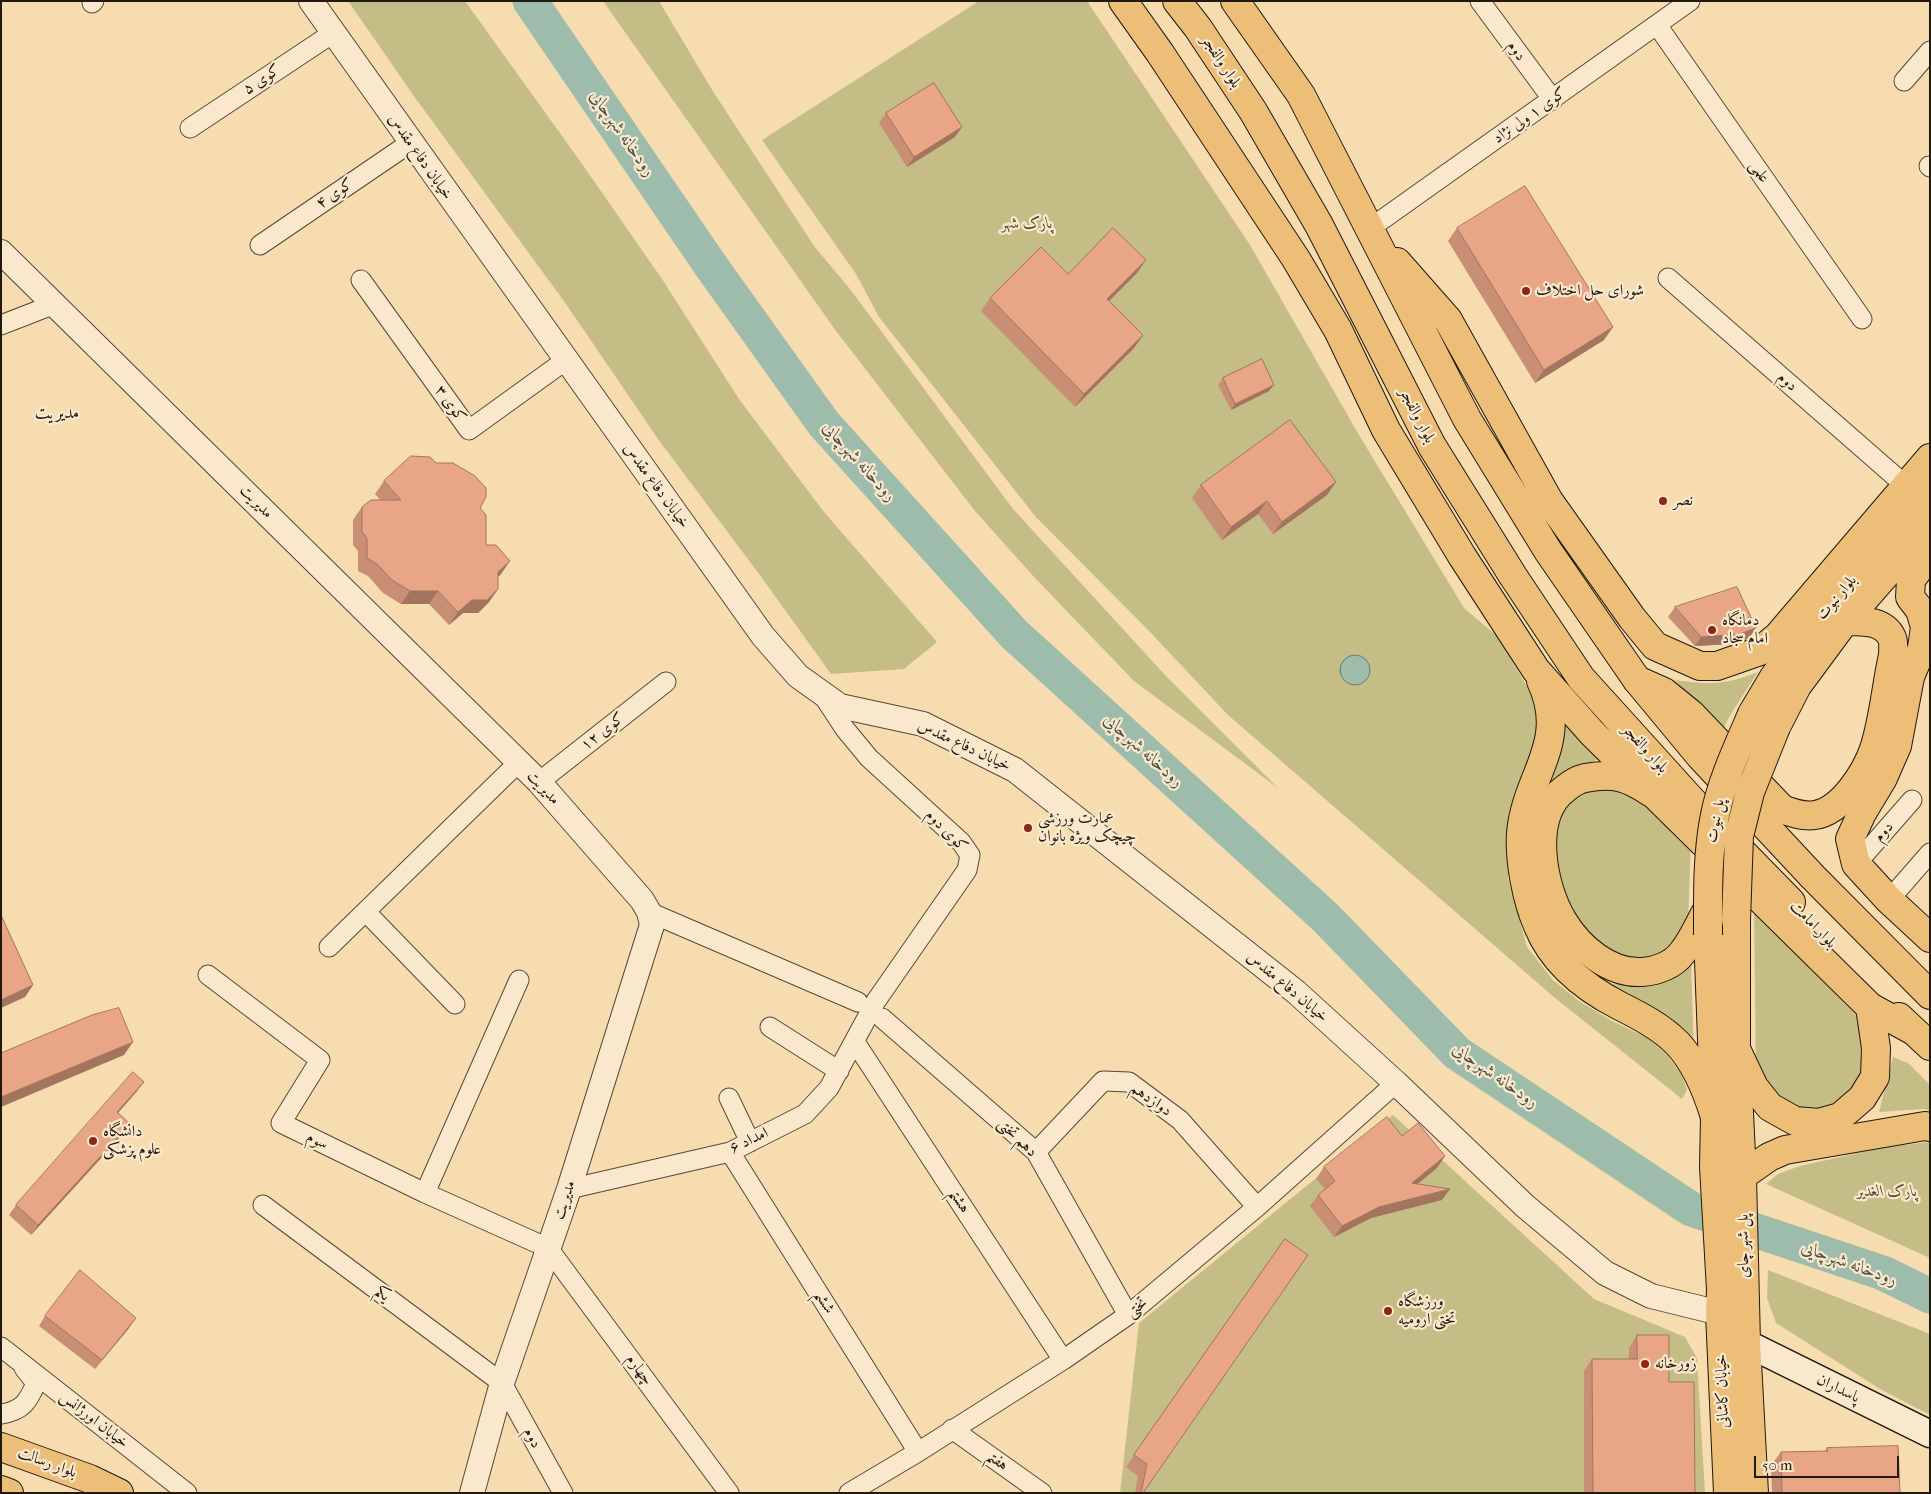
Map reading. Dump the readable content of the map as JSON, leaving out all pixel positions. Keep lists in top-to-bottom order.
{
  "streets": {
    "main road": [
      "بلوار والفجر",
      "بلوار نبوت",
      "پل نبوت",
      "بلوار امامت",
      "پل شهر چای",
      "پاسداران",
      "خیابان کاشانی",
      "بلوار رسالت"
    ],
    "street": [
      "دوم",
      "کوی ۵",
      "کوی ۱ ولی نژاد",
      "خیابان دفاع مقدس",
      "علمی",
      "کوی ۴",
      "کوی ۳",
      "مدیریت",
      "کوی ۱۲",
      "کوی دوم",
      "دوازدهم",
      "دهم تختی",
      "سوم",
      "امداد ۶",
      "هشتم",
      "یکم",
      "ششم",
      "تختی",
      "چهارم",
      "خیابان اورژانس",
      "هفتم"
    ]
  },
  "crossings": [
    ["دوم", "کوی ۱ ولی نژاد"],
    ["دوم", "مدیریت"],
    ["دوم", "بلوار نبوت"],
    ["دوم", "یکم"],
    ["بلوار والفجر", "بلوار امامت"],
    ["کوی ۵", "خیابان دفاع مقدس"],
    ["کوی ۱ ولی نژاد", "علمی"],
    ["خیابان دفاع مقدس", "کوی ۴"],
    ["خیابان دفاع مقدس", "کوی ۳"],
    ["خیابان دفاع مقدس", "کوی دوم"],
    ["خیابان دفاع مقدس", "پل شهر چای"],
    ["خیابان دفاع مقدس", "تختی"],
    ["خیابان دفاع مقدس", "خیابان کاشانی"],
    ["مدیریت", "کوی ۱۲"],
    ["مدیریت", "دهم تختی"],
    ["مدیریت", "سوم"],
    ["مدیریت", "امداد ۶"],
    ["مدیریت", "یکم"],
    ["مدیریت", "چهارم"],
    ["بلوار نبوت", "پل نبوت"],
    ["پل نبوت", "پل شهر چای"],
    ["کوی دوم", "دهم تختی"],
    ["کوی دوم", "امداد ۶"],
    ["دوازدهم", "دهم تختی"],
    ["دوازدهم", "تختی"],
    ["دهم تختی", "امداد ۶"],
    ["دهم تختی", "تختی"],
    ["سوم", "چهارم"],
    ["امداد ۶", "هشتم"],
    ["امداد ۶", "ششم"],
    ["هشتم", "تختی"],
    ["پل شهر چای", "خیابان کاشانی"],
    ["ششم", "تختی"],
    ["تختی", "هفتم"],
    ["پاسداران", "خیابان کاشانی"]
  ],
  "districts": ["مدیریت"],
  "water": ["رودخانه شهرچایی"],
  "parks": ["پارک شهر", "پارک الغدیر"],
  "places": [
    "شورای حل اختلاف",
    "نصر",
    "دمانگاه امام سجاد",
    "عمارت ورزشی چیچک ویژه بانوان",
    "دانشگاه علوم پزشکی",
    "ورزشگاه تختی ارومیه",
    "زورخانه"
  ],
  "scale_bar": "50 m"
}
